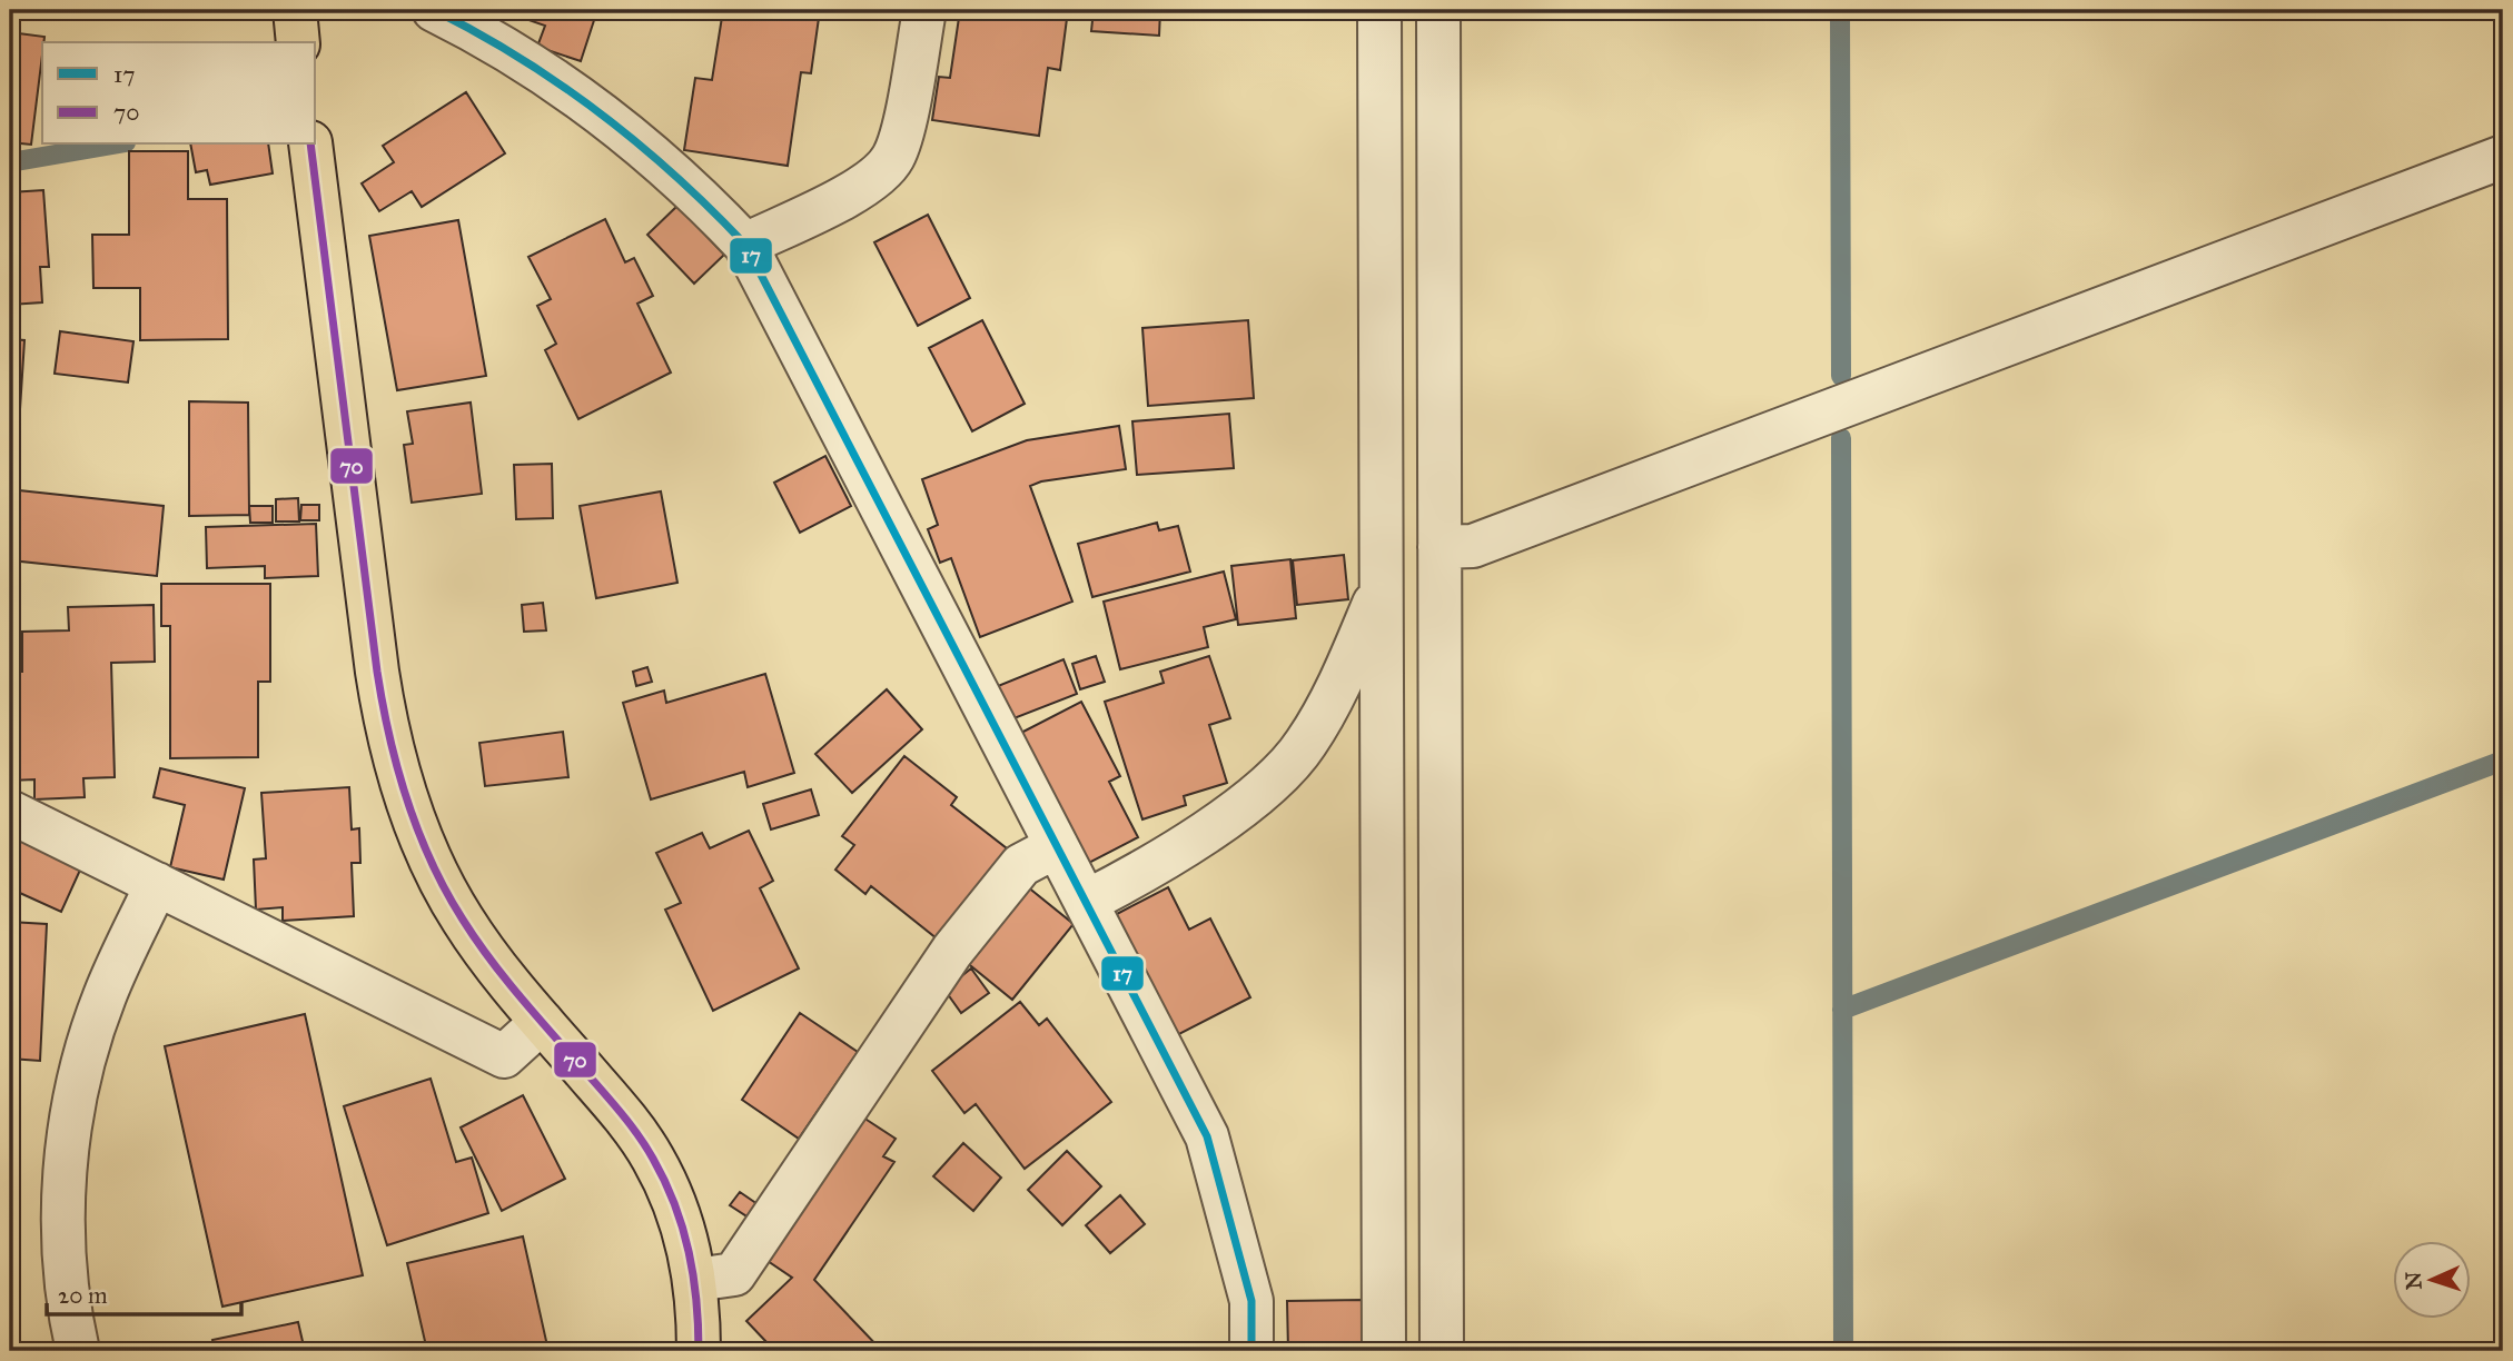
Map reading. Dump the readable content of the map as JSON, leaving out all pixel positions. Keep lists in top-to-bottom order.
{
  "lines": ["transit line 17", "transit line 70"],
  "legend": ["17", "70"],
  "scale_bar": "20 m",
  "north": "left"
}
